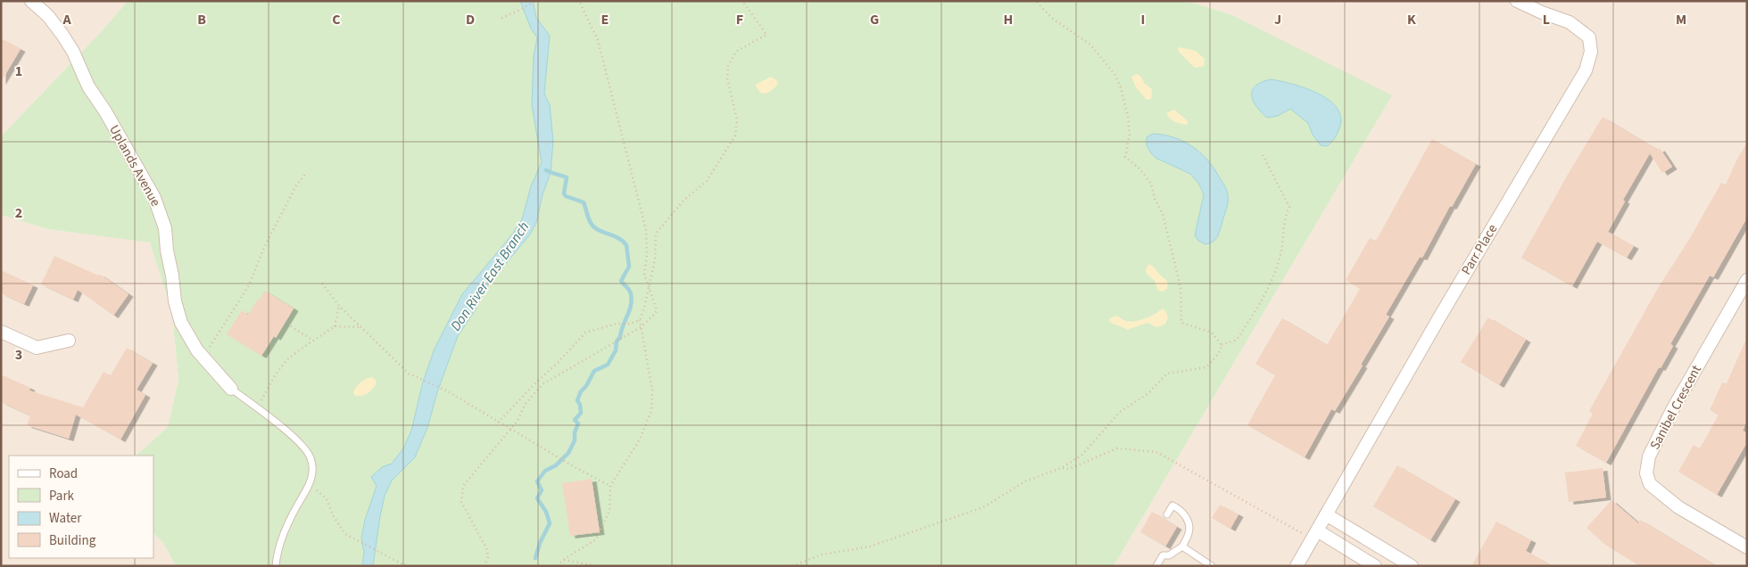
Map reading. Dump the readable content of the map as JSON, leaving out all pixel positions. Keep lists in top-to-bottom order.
{
  "streets": {
    "street": ["Uplands Avenue", "Parr Place", "Sanibel Crescent"]
  },
  "water": ["Don River East Branch"],
  "legend": [
    "Road",
    "Park",
    "Water",
    "Building"
  ],
  "grid": {
    "columns": [
      "A",
      "B",
      "C",
      "D",
      "E",
      "F",
      "G",
      "H",
      "I",
      "J",
      "K",
      "L",
      "M"
    ],
    "rows": ["1", "2", "3"]
  }
}
